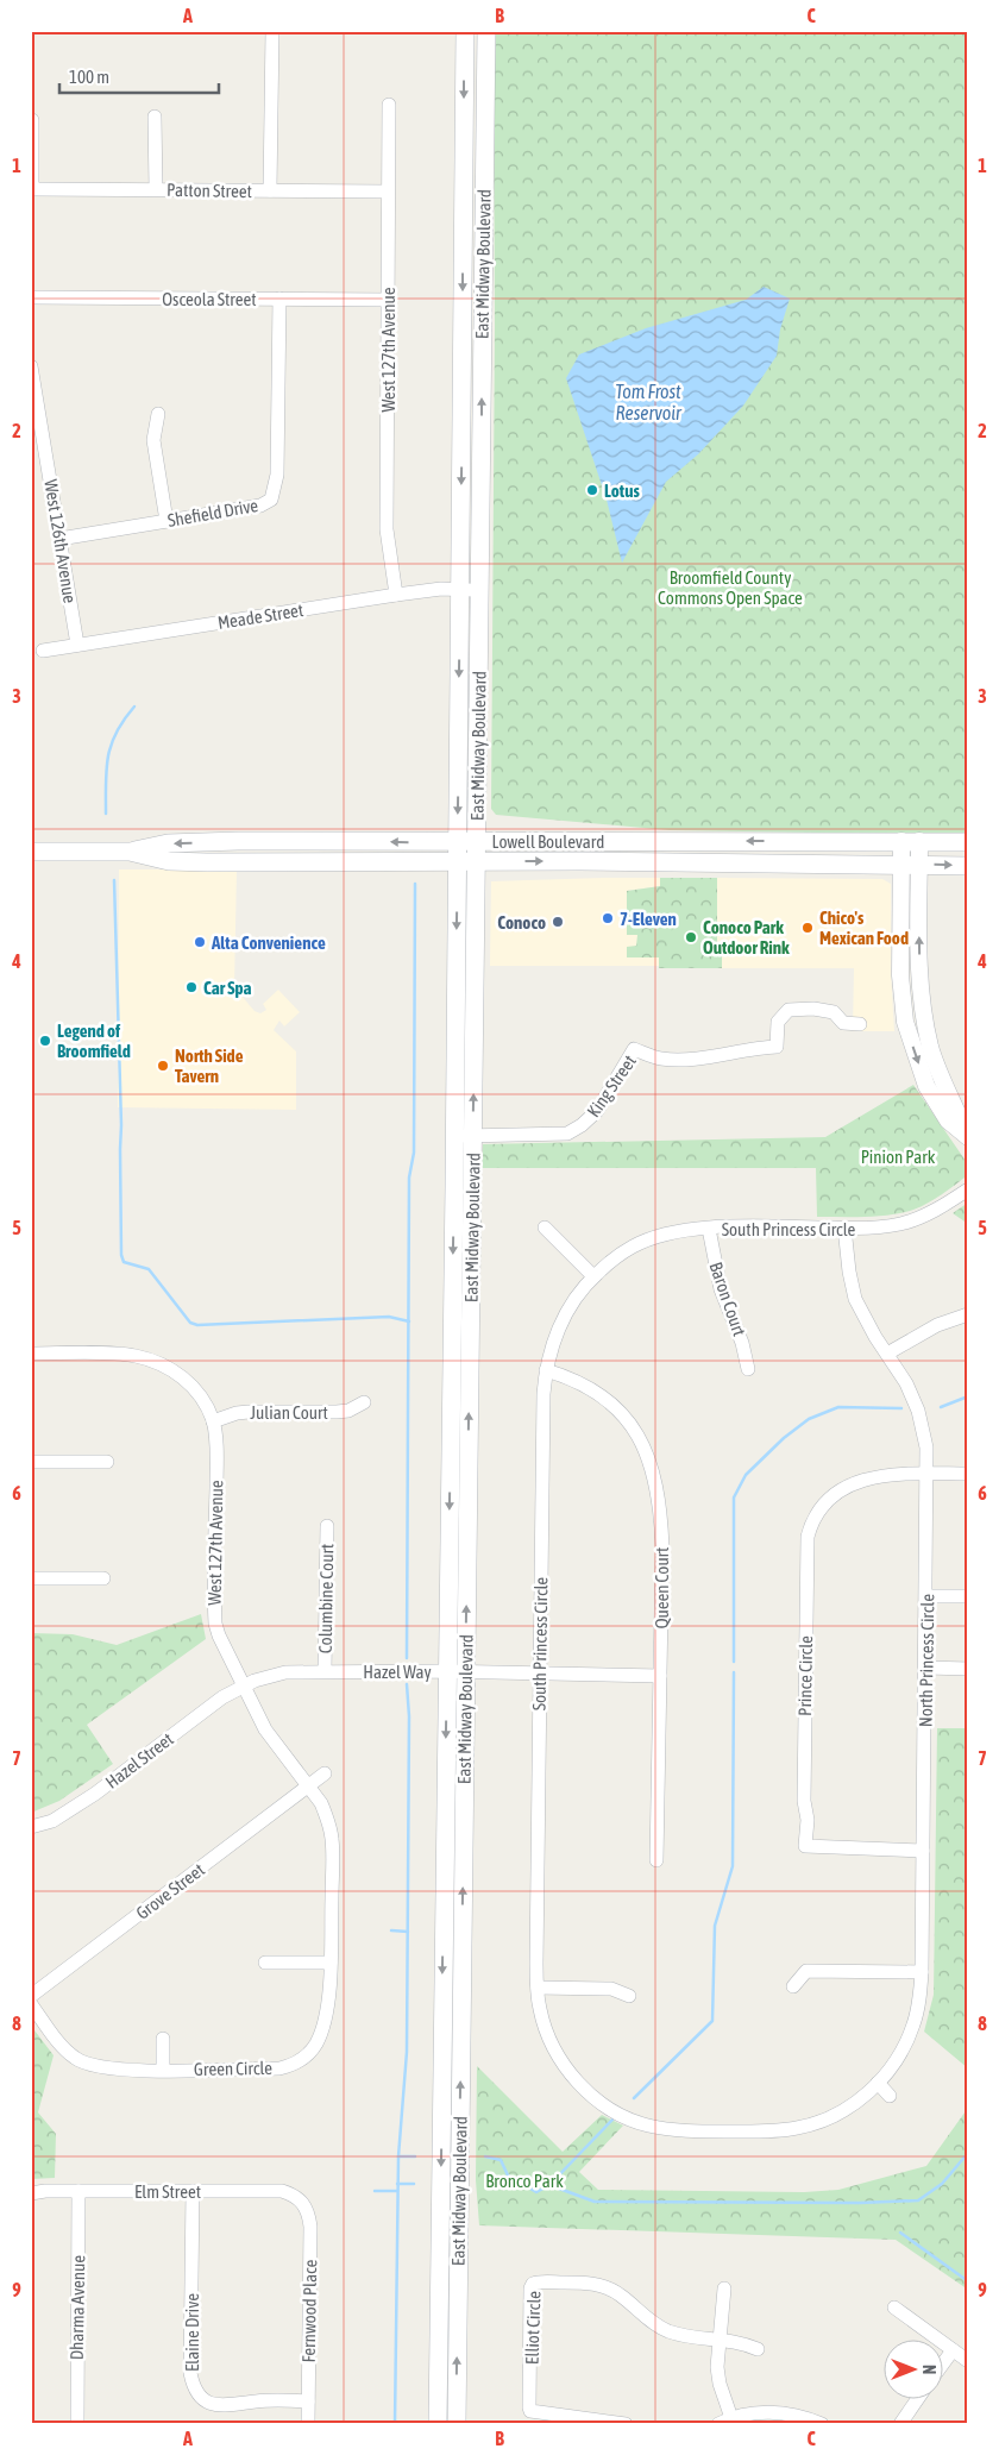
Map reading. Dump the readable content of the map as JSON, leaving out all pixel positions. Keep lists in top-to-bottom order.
{
  "streets": {
    "main road": ["East Midway Boulevard", "Lowell Boulevard"],
    "street": [
      "Patton Street",
      "Osceola Street",
      "West 127th Avenue",
      "Shefield Drive",
      "West 126th Avenue",
      "Meade Street",
      "King Street",
      "South Princess Circle",
      "Baron Court",
      "Julian Court",
      "Queen Court",
      "Columbine Court",
      "North Princess Circle",
      "Hazel Way",
      "Prince Circle",
      "Hazel Street",
      "Grove Street",
      "Green Circle",
      "Elm Street",
      "Dharma Avenue",
      "Fernwood Place",
      "Elliot Circle",
      "Elaine Drive"
    ]
  },
  "crossings": [
    ["Patton Street", "West 127th Avenue"],
    ["East Midway Boulevard", "Meade Street"],
    ["East Midway Boulevard", "Lowell Boulevard"],
    ["East Midway Boulevard", "King Street"],
    ["East Midway Boulevard", "Hazel Way"],
    ["Osceola Street", "West 127th Avenue"],
    ["Osceola Street", "Shefield Drive"],
    ["West 127th Avenue", "Meade Street"],
    ["West 127th Avenue", "Julian Court"],
    ["West 127th Avenue", "Hazel Way"],
    ["West 127th Avenue", "Hazel Street"],
    ["West 127th Avenue", "Grove Street"],
    ["West 127th Avenue", "Green Circle"],
    ["Shefield Drive", "West 126th Avenue"],
    ["West 126th Avenue", "Meade Street"],
    ["South Princess Circle", "Baron Court"],
    ["South Princess Circle", "Queen Court"],
    ["South Princess Circle", "North Princess Circle"],
    ["South Princess Circle", "Hazel Way"],
    ["Queen Court", "Hazel Way"],
    ["Columbine Court", "Hazel Way"],
    ["North Princess Circle", "Prince Circle"],
    ["Hazel Way", "Hazel Street"],
    ["Elm Street", "Dharma Avenue"],
    ["Elm Street", "Fernwood Place"],
    ["Elm Street", "Elaine Drive"],
    ["Fernwood Place", "Elaine Drive"]
  ],
  "water": ["Tom Frost Reservoir"],
  "parks": ["Broomfield County Commons Open Space", "Pinion Park", "Bronco Park"],
  "places": [
    "Lotus",
    "7-Eleven",
    "Conoco",
    "Chico's Mexican Food",
    "Conoco Park Outdoor Rink",
    "Alta Convenience",
    "Car Spa",
    "Legend of Broomfield",
    "North Side Tavern"
  ],
  "scale_bar": "100 m",
  "north": "right",
  "grid": {
    "columns": ["A", "B", "C"],
    "rows": [
      "1",
      "2",
      "3",
      "4",
      "5",
      "6",
      "7",
      "8",
      "9"
    ]
  }
}
